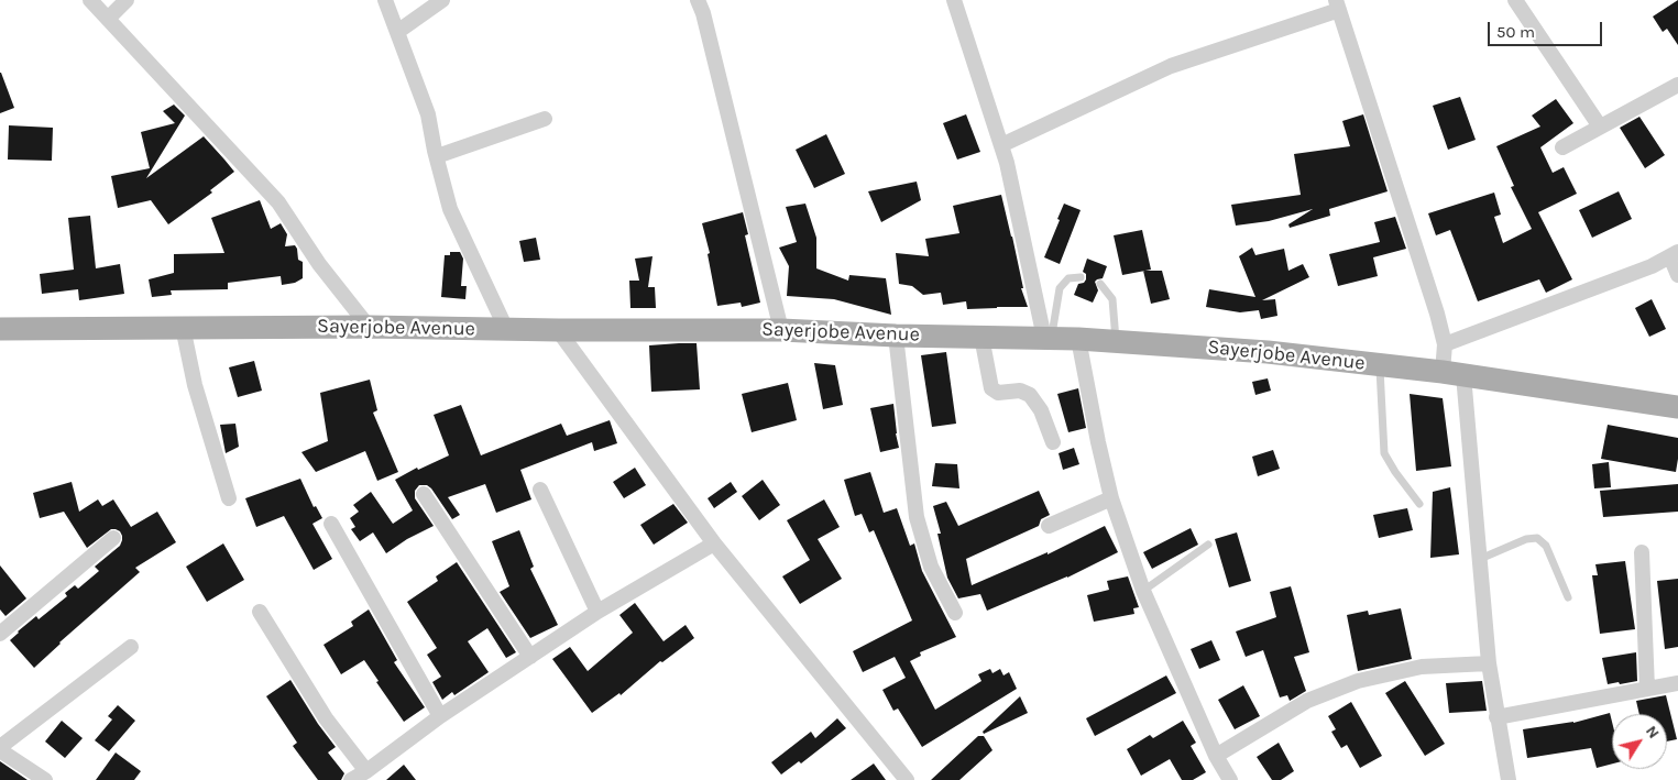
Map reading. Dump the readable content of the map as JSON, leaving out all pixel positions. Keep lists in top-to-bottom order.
{
  "streets": {
    "main road": ["Sayerjobe Avenue"]
  },
  "scale_bar": "50 m",
  "north": "top right"
}
